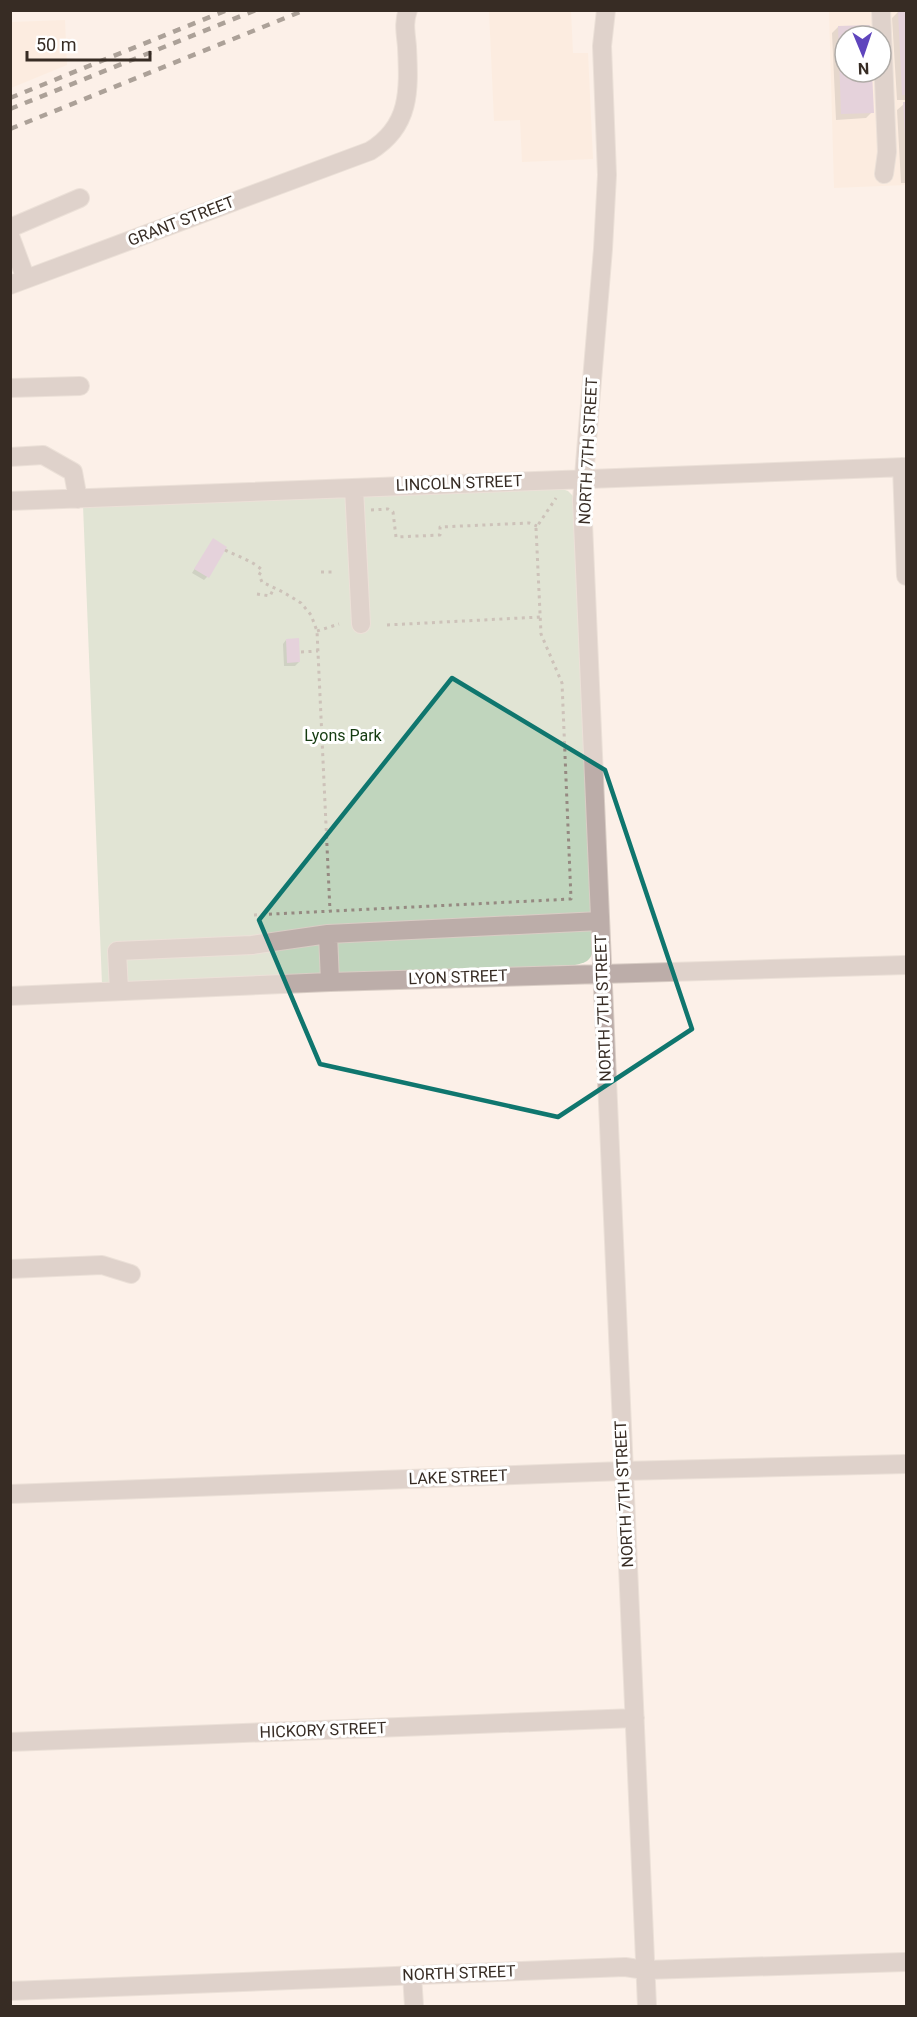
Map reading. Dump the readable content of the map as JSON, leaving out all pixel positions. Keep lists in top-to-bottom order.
{
  "streets": {
    "street": [
      "GRANT STREET",
      "NORTH 7TH STREET",
      "LINCOLN STREET",
      "LYON STREET",
      "LAKE STREET",
      "HICKORY STREET",
      "NORTH STREET"
    ]
  },
  "crossings": [
    ["NORTH 7TH STREET", "LINCOLN STREET"],
    ["NORTH 7TH STREET", "LYON STREET"],
    ["NORTH 7TH STREET", "LAKE STREET"],
    ["NORTH 7TH STREET", "HICKORY STREET"],
    ["NORTH 7TH STREET", "NORTH STREET"]
  ],
  "parks": ["Lyons Park"],
  "scale_bar": "50 m",
  "north": "bottom"
}
